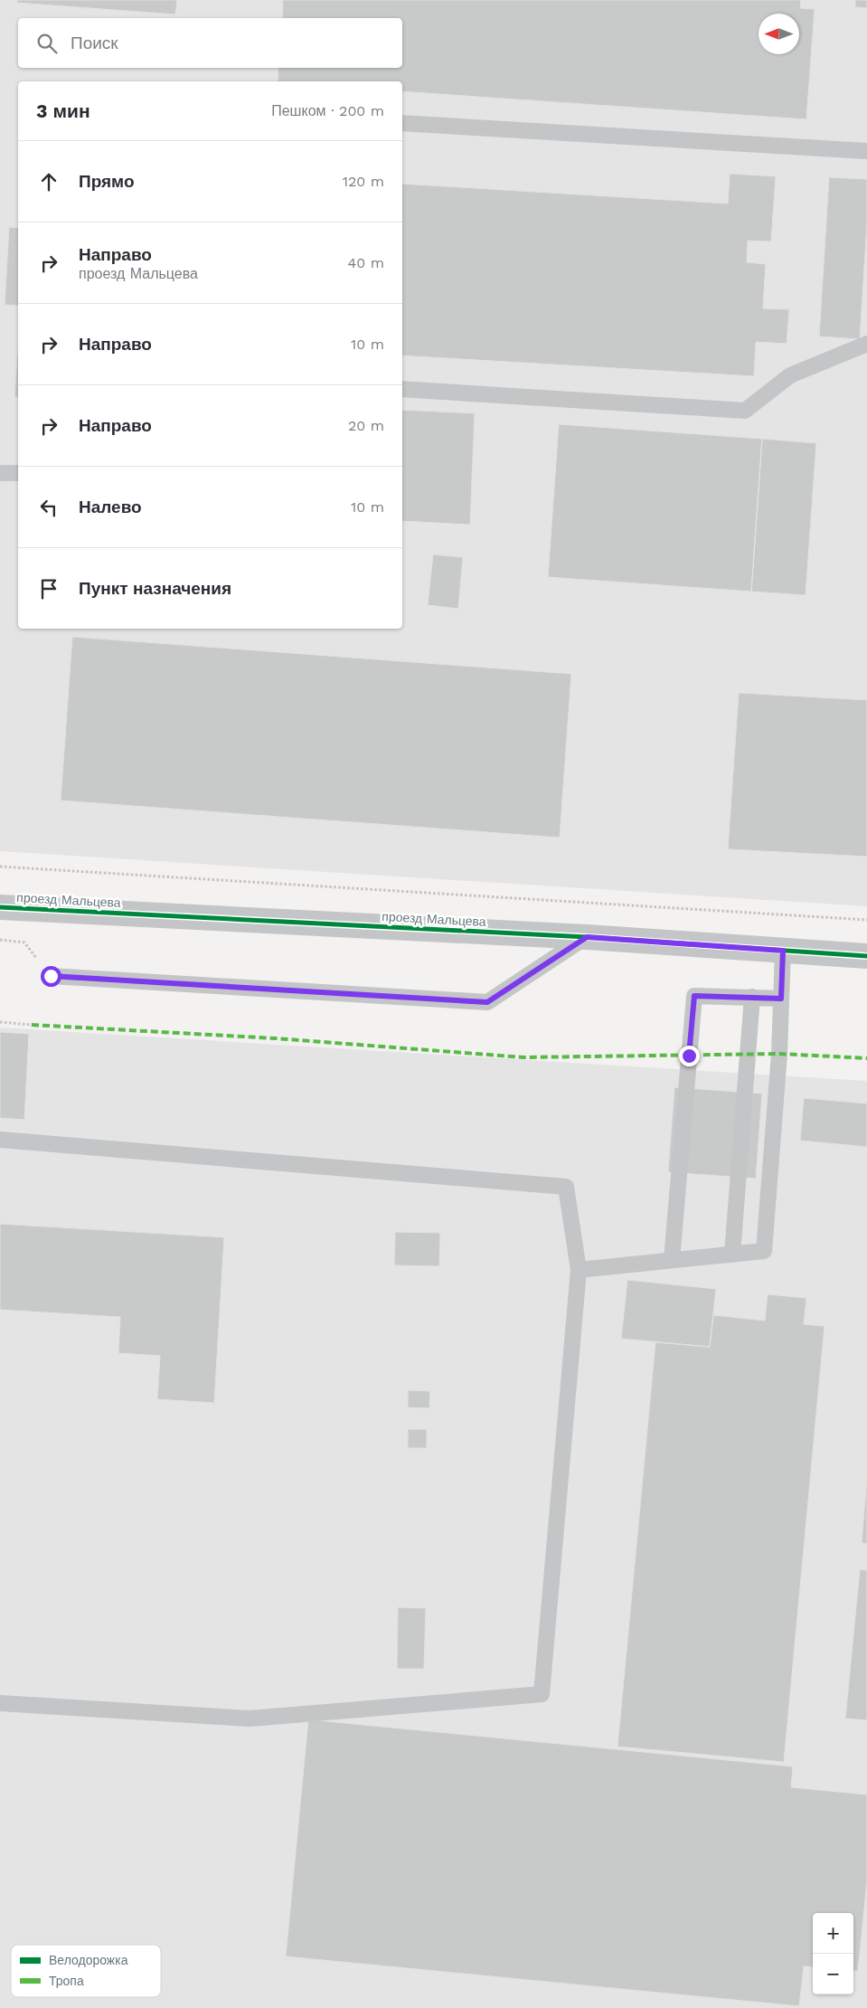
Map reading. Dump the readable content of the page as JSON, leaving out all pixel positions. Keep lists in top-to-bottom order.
{
  "streets": {
    "street": ["проезд Мальцева"]
  },
  "legend": ["Велодорожка", "Тропа"],
  "north": "left",
  "page": {
    "search": "Поиск",
    "heading": ["3 мин", "Пешком · 200 m"],
    "list": [
      ["Прямо", "120 m"],
      ["Направо", "проезд Мальцева", "40 m"],
      ["Направо", "10 m"],
      ["Направо", "20 m"],
      ["Налево", "10 m"],
      "Пункт назначения"
    ],
    "map_buttons": ["+", "−"]
  }
}
